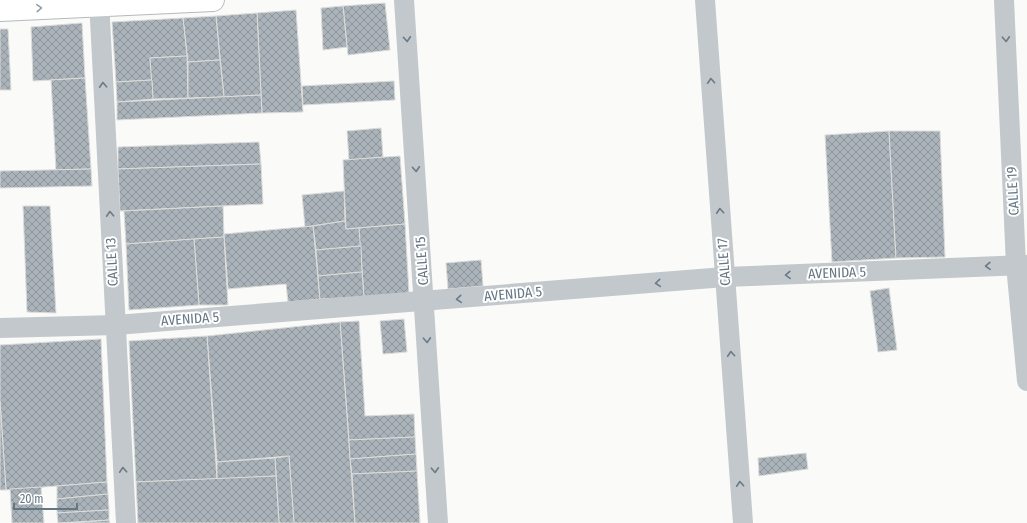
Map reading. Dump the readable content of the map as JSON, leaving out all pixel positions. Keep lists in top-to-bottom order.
{
  "streets": {
    "street": [
      "CALLE 19",
      "CALLE 15",
      "CALLE 13",
      "CALLE 17",
      "AVENIDA 5"
    ]
  },
  "crossings": [
    ["CALLE 19", "AVENIDA 5"],
    ["CALLE 15", "AVENIDA 5"],
    ["CALLE 13", "AVENIDA 5"],
    ["CALLE 17", "AVENIDA 5"]
  ],
  "one_way": [
    "CALLE 19",
    "CALLE 15",
    "CALLE 13",
    "CALLE 17",
    "AVENIDA 5"
  ],
  "scale_bar": "20 m"
}
